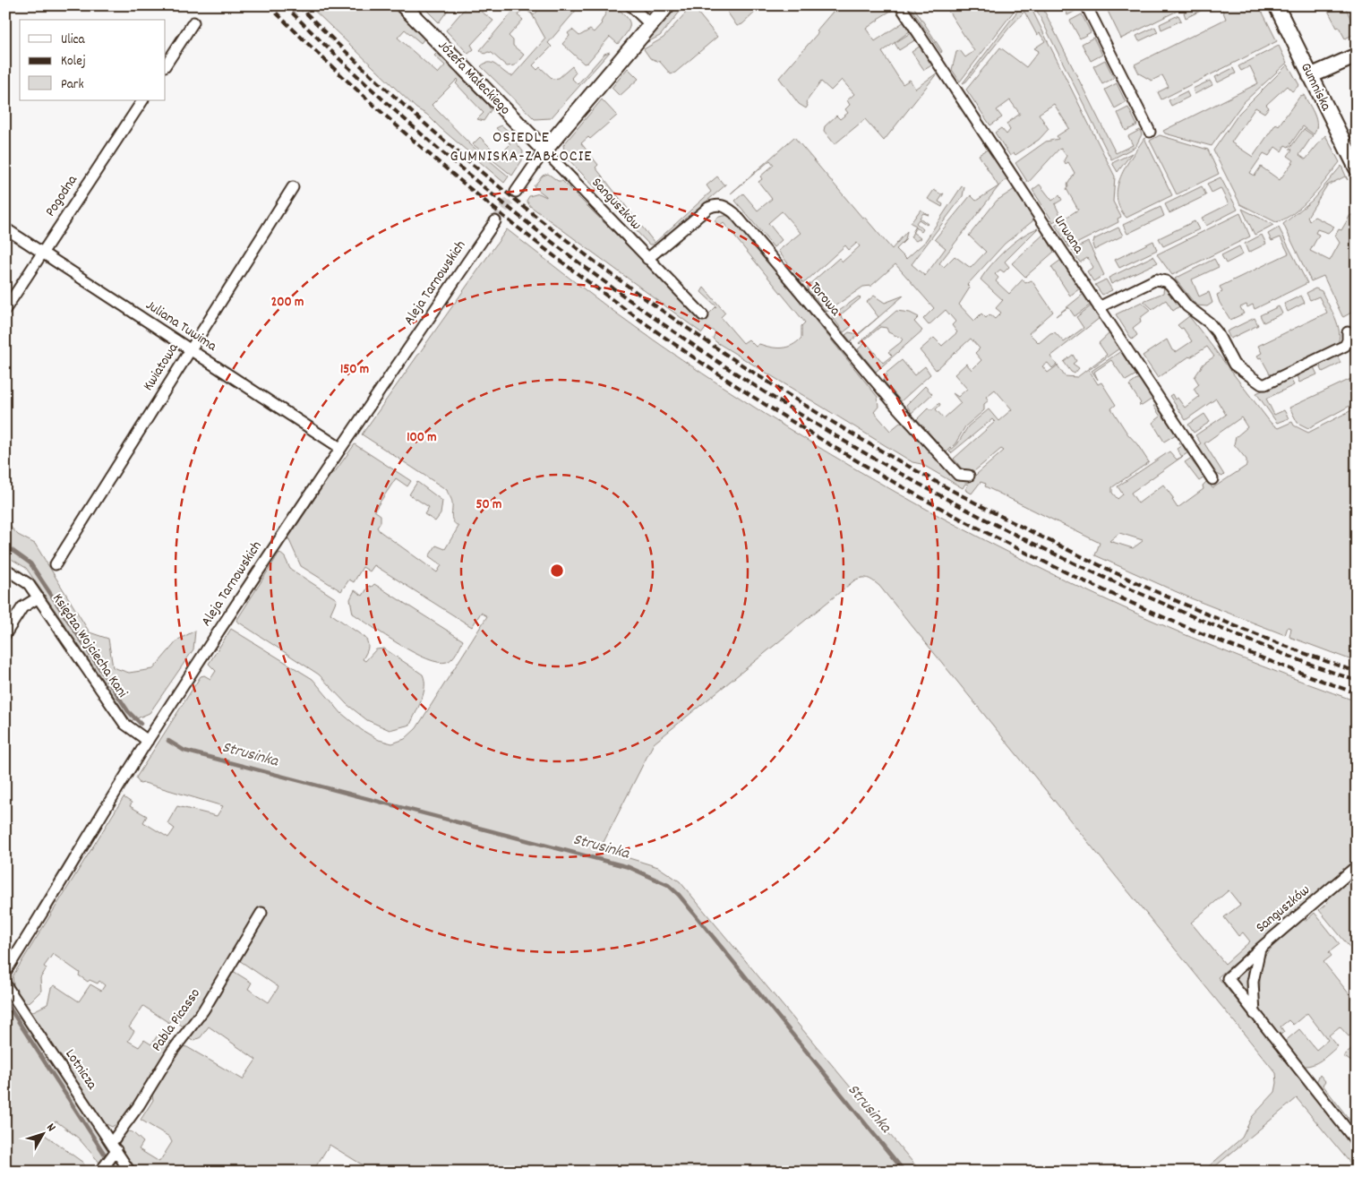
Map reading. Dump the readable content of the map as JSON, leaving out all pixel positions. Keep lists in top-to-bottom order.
{
  "streets": {
    "street": [
      "Józefa Małeckiego",
      "Gumniska",
      "Pogodna",
      "Sanguszków",
      "Urwana",
      "Aleja Tarnowskich",
      "Torowa",
      "Juliana Tuwima",
      "Kwiatowa",
      "Księdza Wojciecha Kani",
      "Pabla Picasso",
      "Lotnicza"
    ]
  },
  "crossings": [
    ["Józefa Małeckiego", "Sanguszków"],
    ["Pogodna", "Juliana Tuwima"],
    ["Sanguszków", "Torowa"],
    ["Aleja Tarnowskich", "Juliana Tuwima"],
    ["Aleja Tarnowskich", "Księdza Wojciecha Kani"],
    ["Juliana Tuwima", "Kwiatowa"],
    ["Pabla Picasso", "Lotnicza"]
  ],
  "districts": ["OSIEDLE GUMNISKA-ZABŁOCIE"],
  "water": ["Strusinka"],
  "legend": ["Ulica", "Kolej", "Park"],
  "north": "top right",
  "rings": [
    "200 m",
    "150 m",
    "100 m",
    "50 m"
  ]
}
